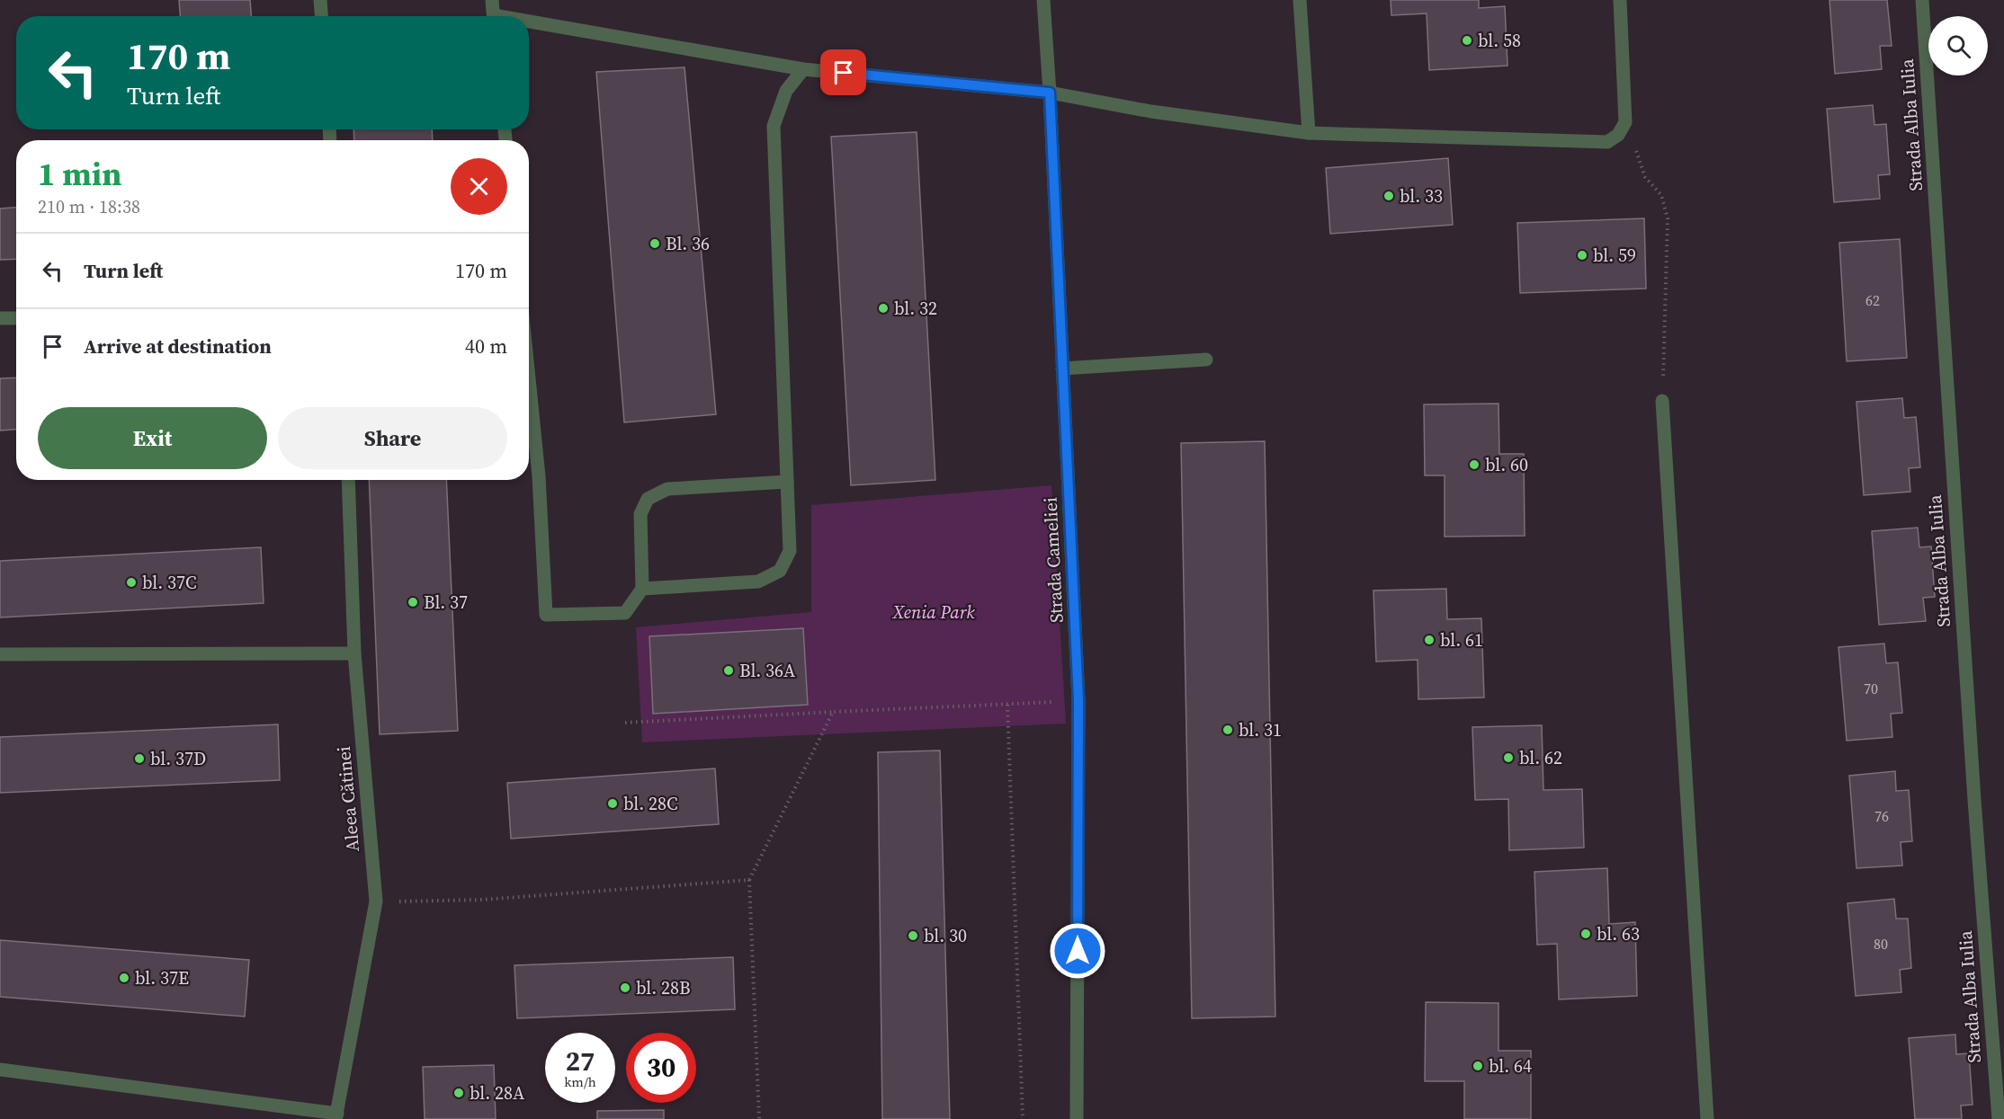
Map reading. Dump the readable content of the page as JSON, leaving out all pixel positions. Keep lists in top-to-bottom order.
{
  "streets": {
    "street": ["Strada Alba Iulia", "Strada Cameliei", "Aleea Cătinei"]
  },
  "parks": ["Xenia Park"],
  "places": [
    "bl. 58",
    "bl. 33",
    "Bl. 36",
    "bl. 59",
    "bl. 32",
    "bl. 60",
    "bl. 37C",
    "Bl. 37",
    "bl. 61",
    "Bl. 36A",
    "bl. 31",
    "bl. 62",
    "bl. 37D",
    "bl. 28C",
    "bl. 63",
    "bl. 30",
    "bl. 37E",
    "bl. 28B",
    "bl. 64",
    "bl. 28A"
  ],
  "house_numbers": [
    "62",
    "70",
    "76",
    "80"
  ],
  "page": {
    "turn": ["170 m", "Turn left"],
    "heading": ["1 min", "210 m · 18:38"],
    "list": [
      {
        "name": "Turn left",
        "value": "170 m"
      },
      {
        "name": "Arrive at destination",
        "value": "40 m"
      }
    ],
    "buttons": ["Exit", "Share"],
    "speed": "27 km/h",
    "limit": "30"
  }
}
